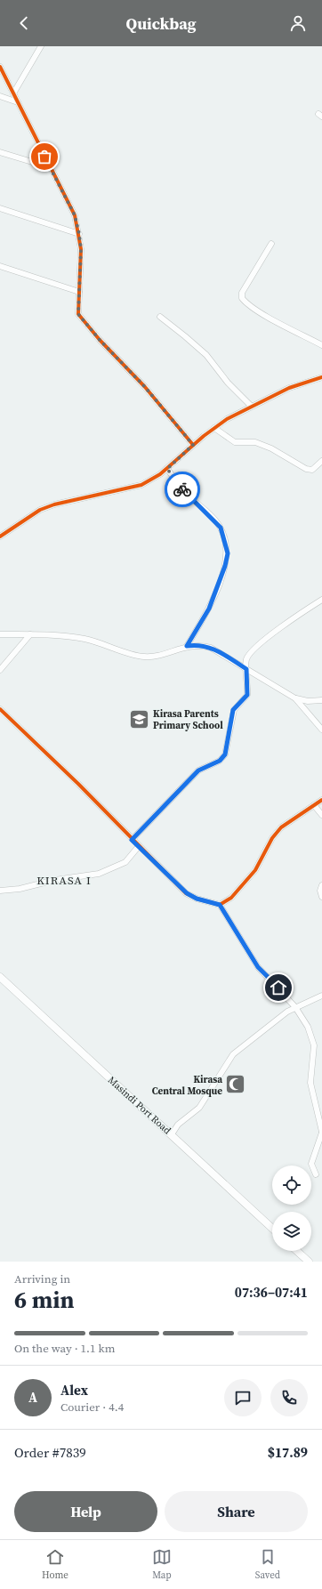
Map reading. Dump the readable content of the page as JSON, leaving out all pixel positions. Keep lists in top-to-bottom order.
{
  "streets": {
    "main road": ["Masindi Port Road"]
  },
  "districts": ["KIRASA I"],
  "places": {
    "school or university": ["Kirasa Parents Primary School"],
    "mosque": ["Kirasa Central Mosque"]
  },
  "page": {
    "header": "Quickbag",
    "heading": ["6 min", "Arriving in", "07:36–07:41"],
    "panel": [
      "Alex",
      "Courier · 4.4",
      "Order #7839",
      "$17.89"
    ],
    "bar": "On the way · 1.1 km",
    "round": "A",
    "buttons": ["Help", "Share"],
    "tabs": ["Home", "Map", "Saved"]
  }
}
